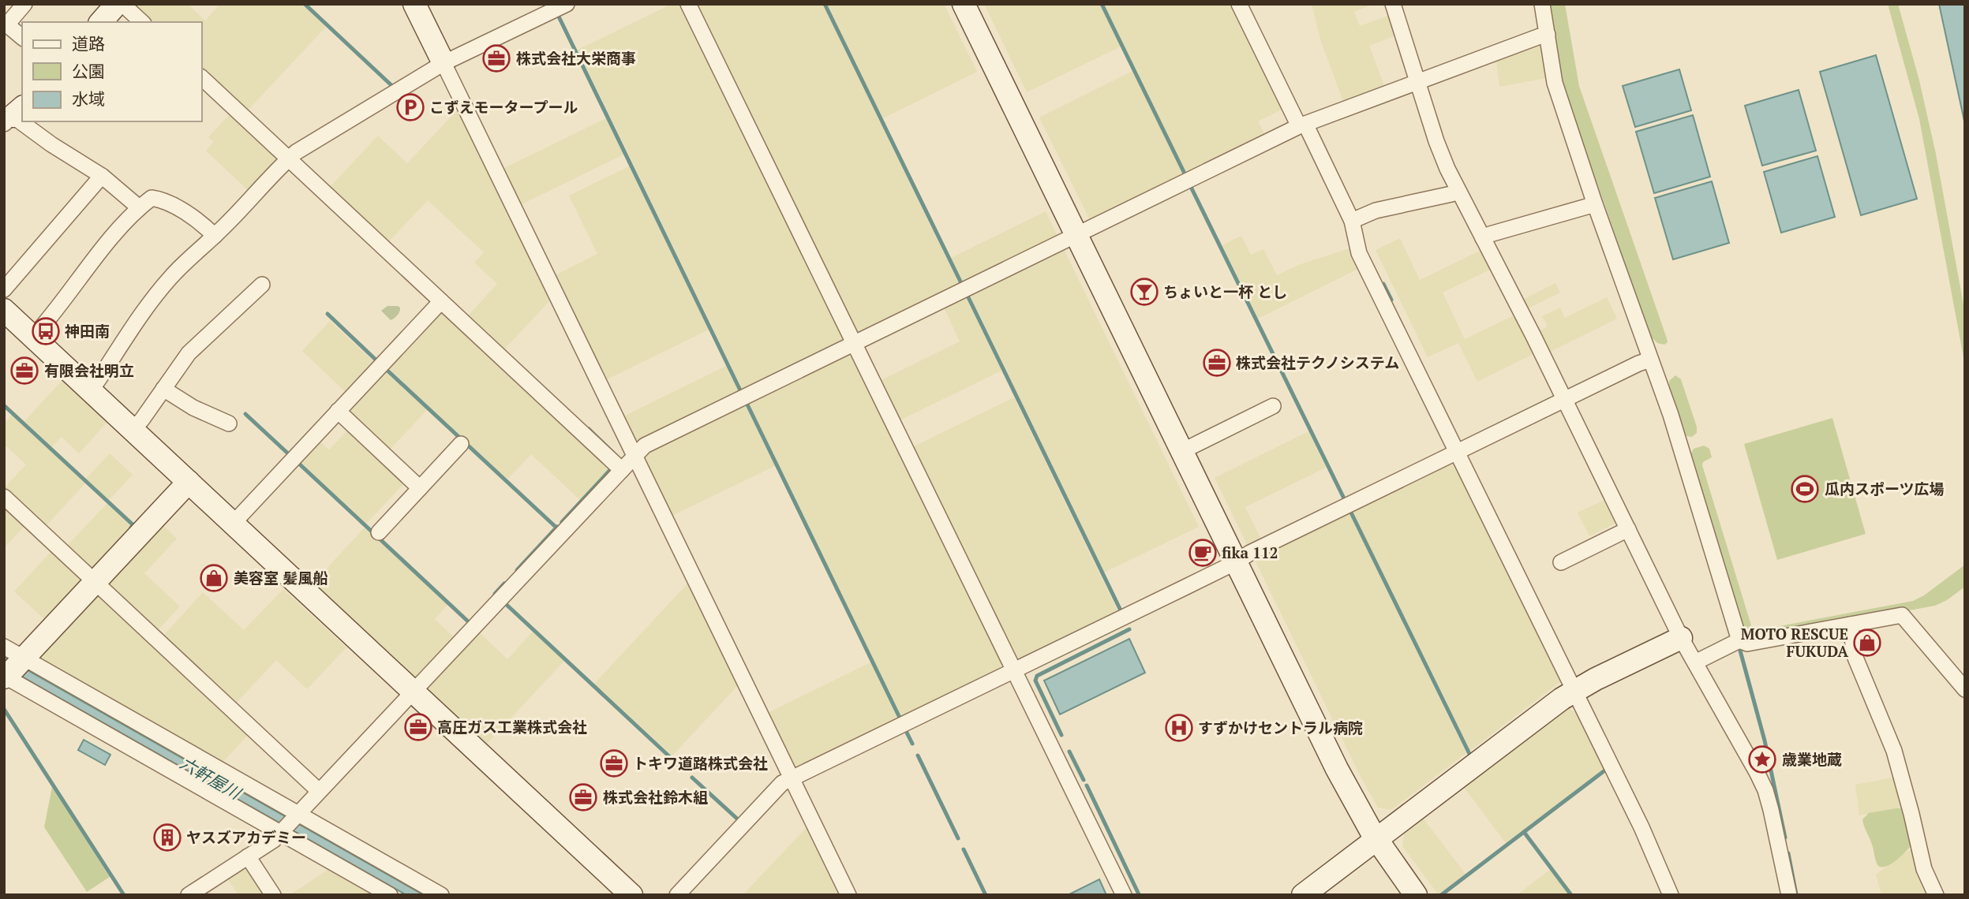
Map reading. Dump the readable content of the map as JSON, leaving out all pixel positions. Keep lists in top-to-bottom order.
{
  "water": ["六軒屋川"],
  "places": {
    "office": [
      "株式会社大栄商事",
      "株式会社テクノシステム",
      "有限会社明立",
      "高圧ガス工業株式会社",
      "トキワ道路株式会社",
      "株式会社鈴木組"
    ],
    "parking": ["こずえモータープール"],
    "bar": ["ちょいと一杯 とし"],
    "bus stop": ["神田南"],
    "sports": ["瓜内スポーツ広場"],
    "cafe": ["fika 112"],
    "shop": ["美容室 髪風船", "MOTO RESCUE FUKUDA"],
    "hospital": ["すずかけセントラル病院"],
    "place": ["歳業地蔵"],
    "building": ["ヤスズアカデミー"]
  },
  "legend": ["道路", "公園", "水域"]
}
